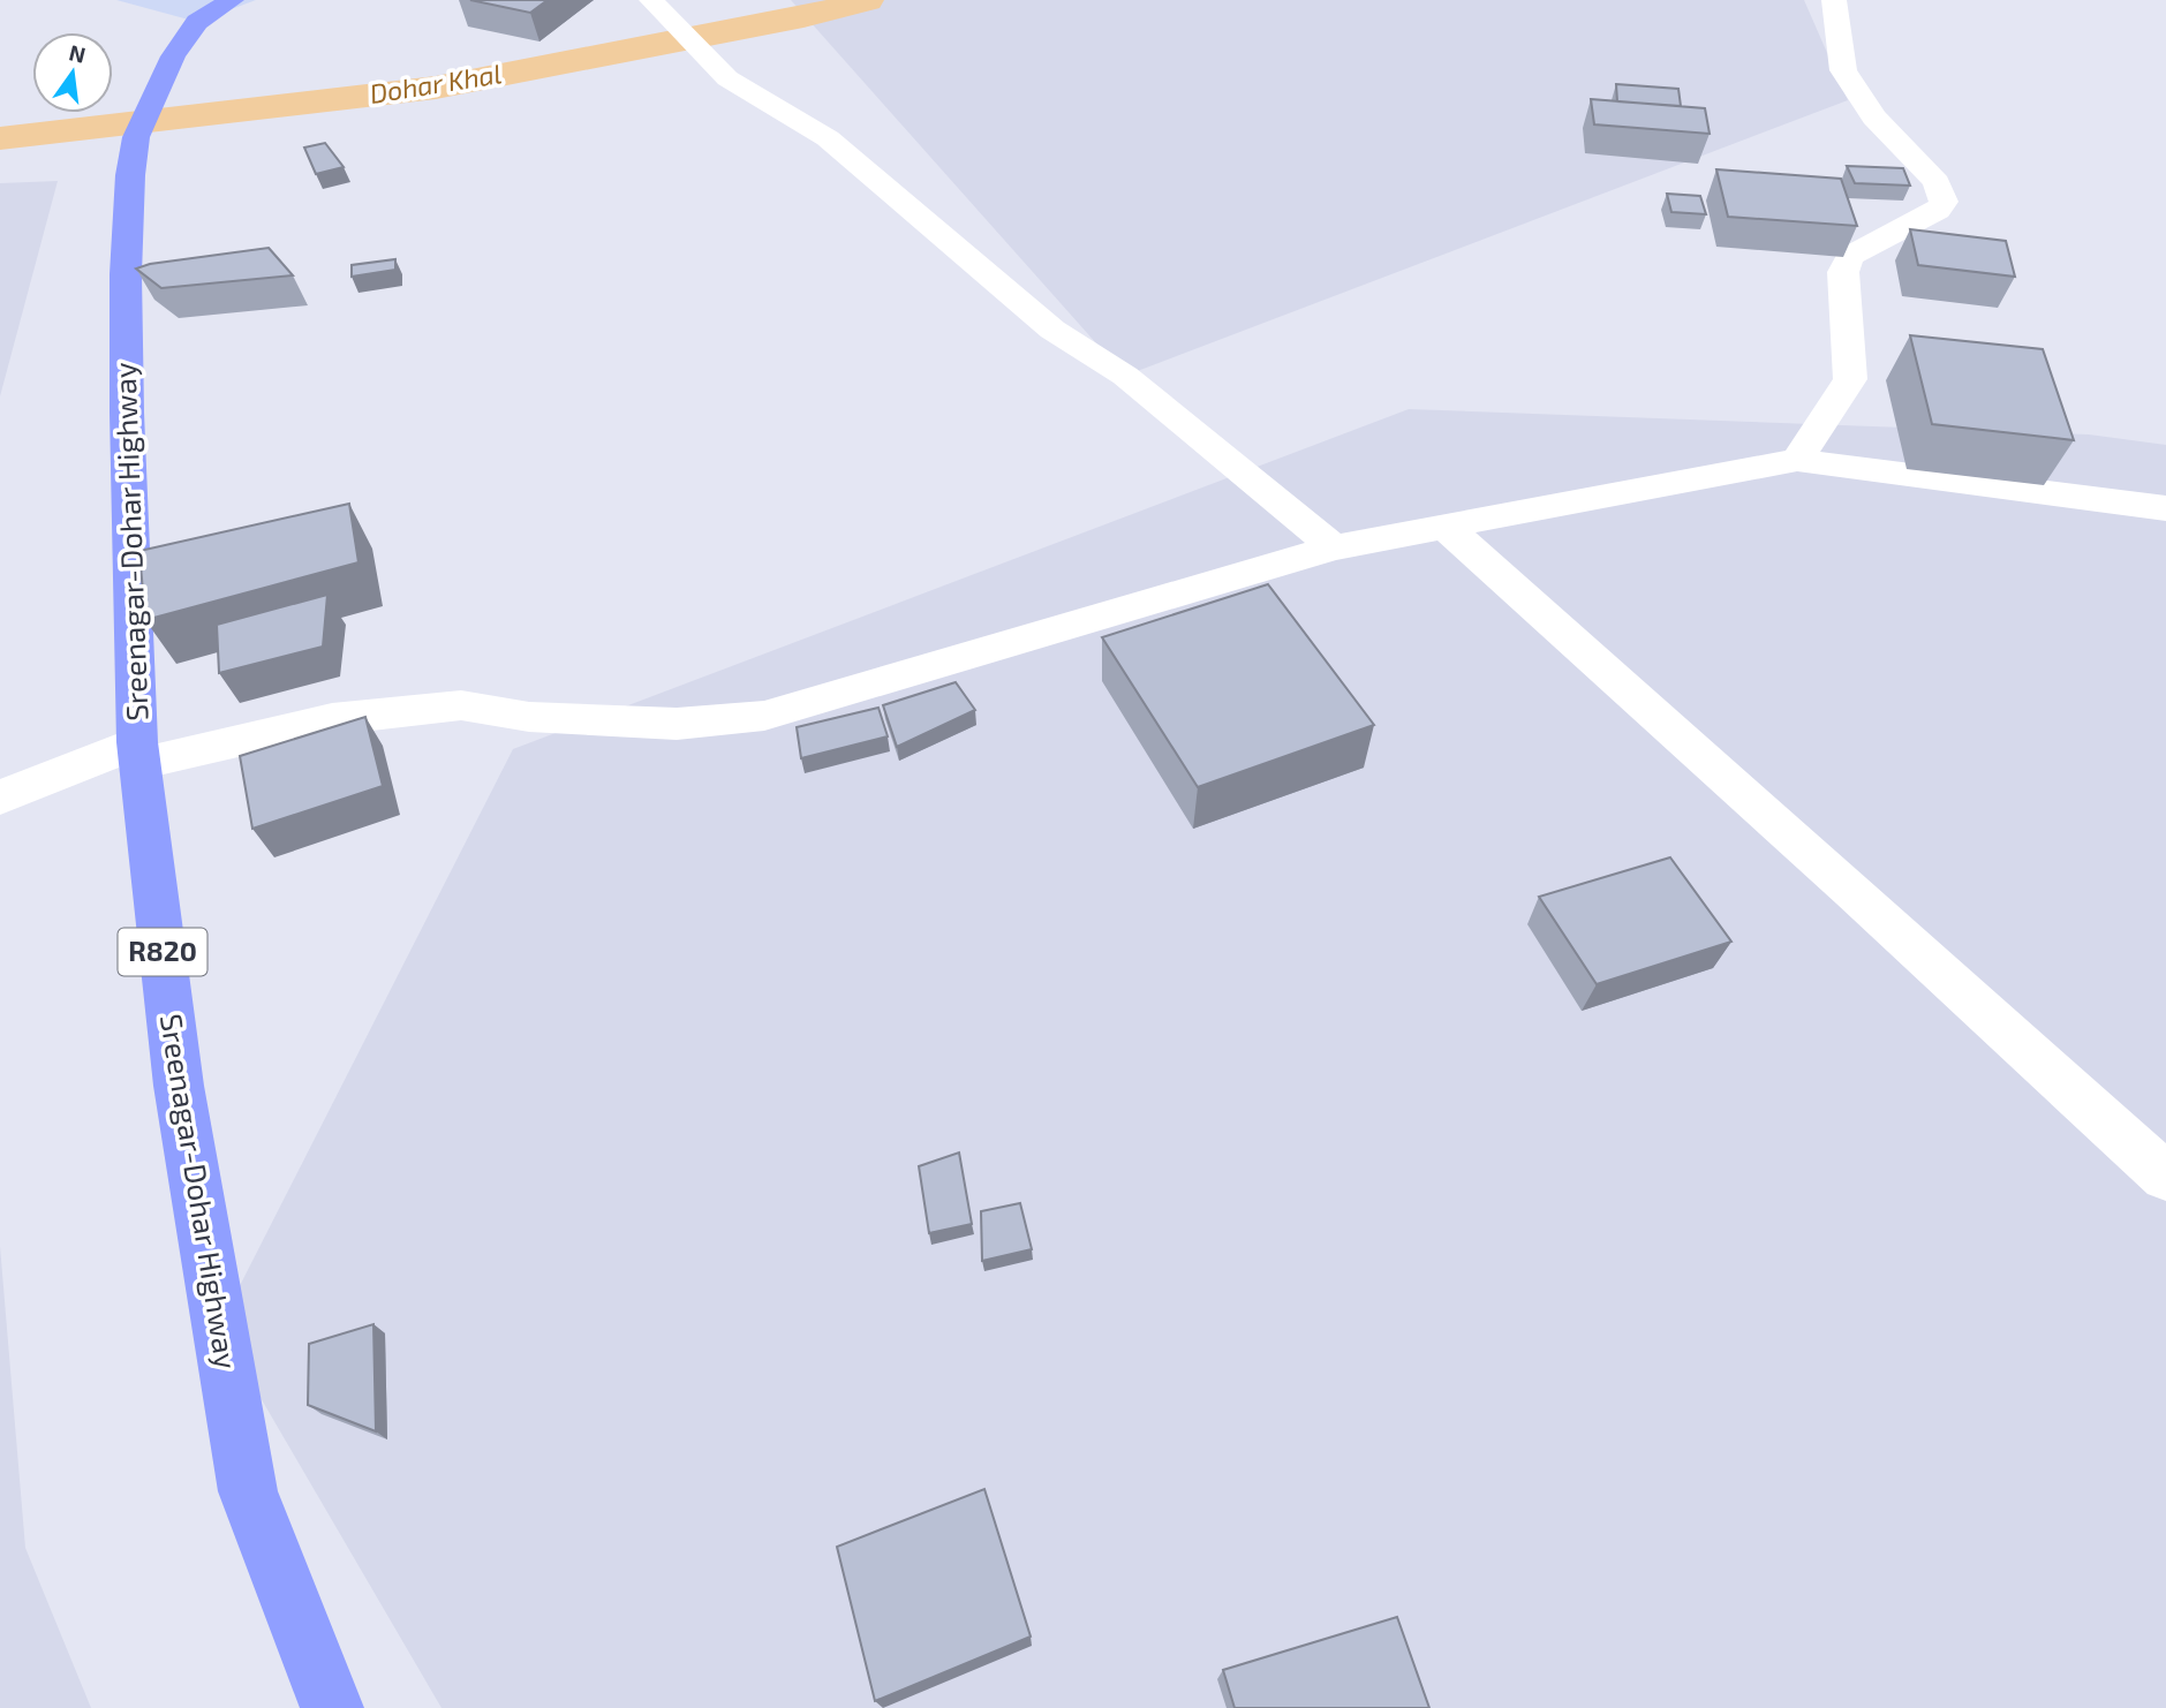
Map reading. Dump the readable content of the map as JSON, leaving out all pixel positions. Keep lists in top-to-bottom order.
{
  "streets": {
    "main road": ["Sreenagar-Dohar Highway", "R820"]
  },
  "water": ["Dohar Khal"],
  "north": "top"
}
